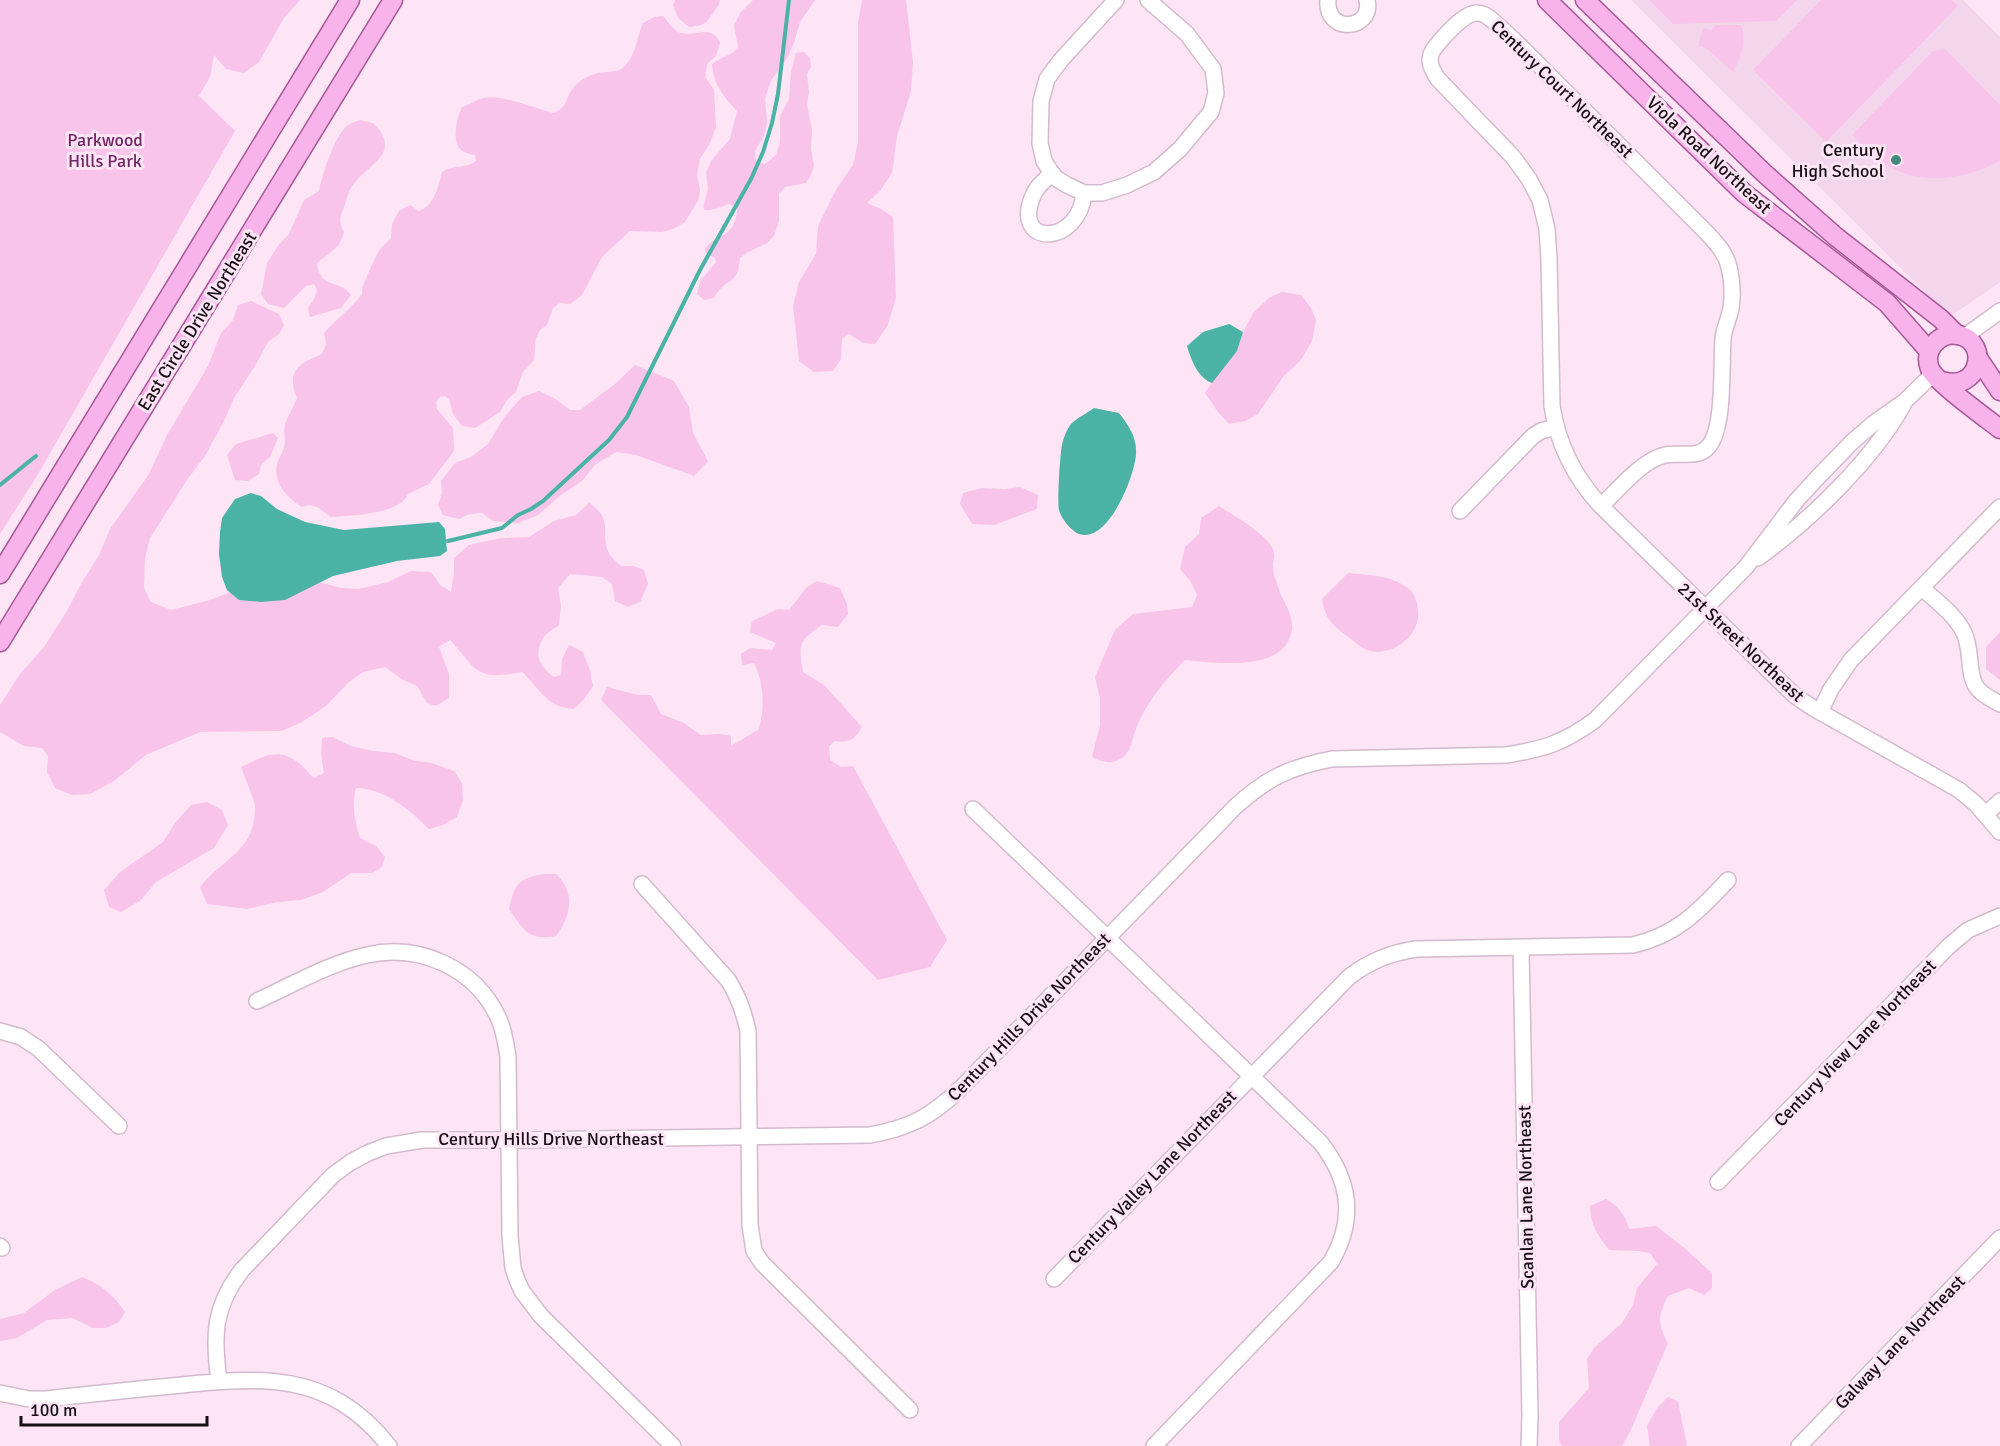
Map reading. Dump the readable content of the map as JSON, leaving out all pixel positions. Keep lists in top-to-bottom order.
{
  "streets": {
    "main road": ["Viola Road Northeast", "East Circle Drive Northeast"],
    "street": [
      "Century Court Northeast",
      "21st Street Northeast",
      "Century Hills Drive Northeast",
      "Century View Lane Northeast",
      "Century Valley Lane Northeast",
      "Scanlan Lane Northeast",
      "Galway Lane Northeast"
    ]
  },
  "crossings": [
    ["Century Court Northeast", "21st Street Northeast"],
    ["Viola Road Northeast", "Century Hills Drive Northeast"],
    ["21st Street Northeast", "Century Hills Drive Northeast"],
    ["Century Valley Lane Northeast", "Scanlan Lane Northeast"]
  ],
  "parks": ["Parkwood Hills Park"],
  "places": ["Century High School"],
  "scale_bar": "100 m"
}
